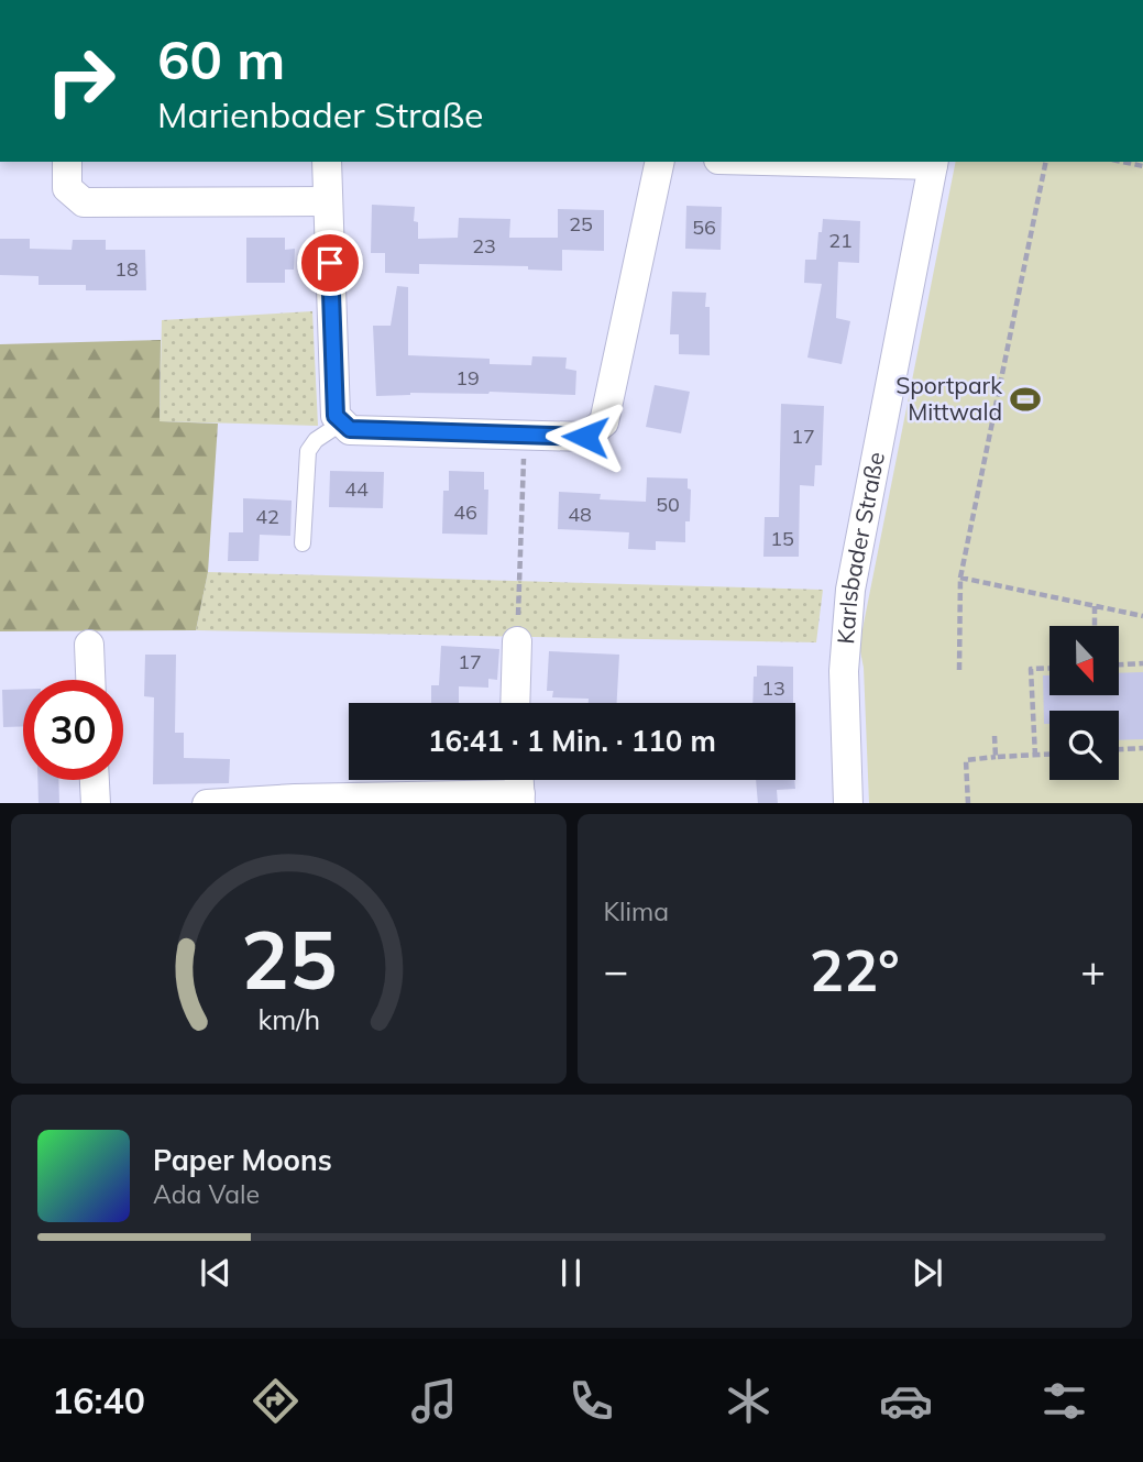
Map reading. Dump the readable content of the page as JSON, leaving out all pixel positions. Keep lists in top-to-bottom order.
{
  "streets": {
    "street": ["Karlsbader Straße"]
  },
  "places": {
    "sports": ["Sportpark Mittwald"]
  },
  "house_numbers": [
    "25",
    "56",
    "21",
    "23",
    "18",
    "19",
    "17",
    "44",
    "50",
    "46",
    "48",
    "42",
    "15",
    "17",
    "13"
  ],
  "north": "bottom",
  "page": {
    "turn": ["60 m", "Marienbader Straße"],
    "limit": "30",
    "trip": "16:41 · 1 Min. · 110 m",
    "tile": "Klima",
    "heat": ["−", "22°", "+"],
    "song": ["Paper Moons", "Ada Vale"],
    "tabs": "16:40",
    "gauge": ["25", "km/h"]
  }
}
